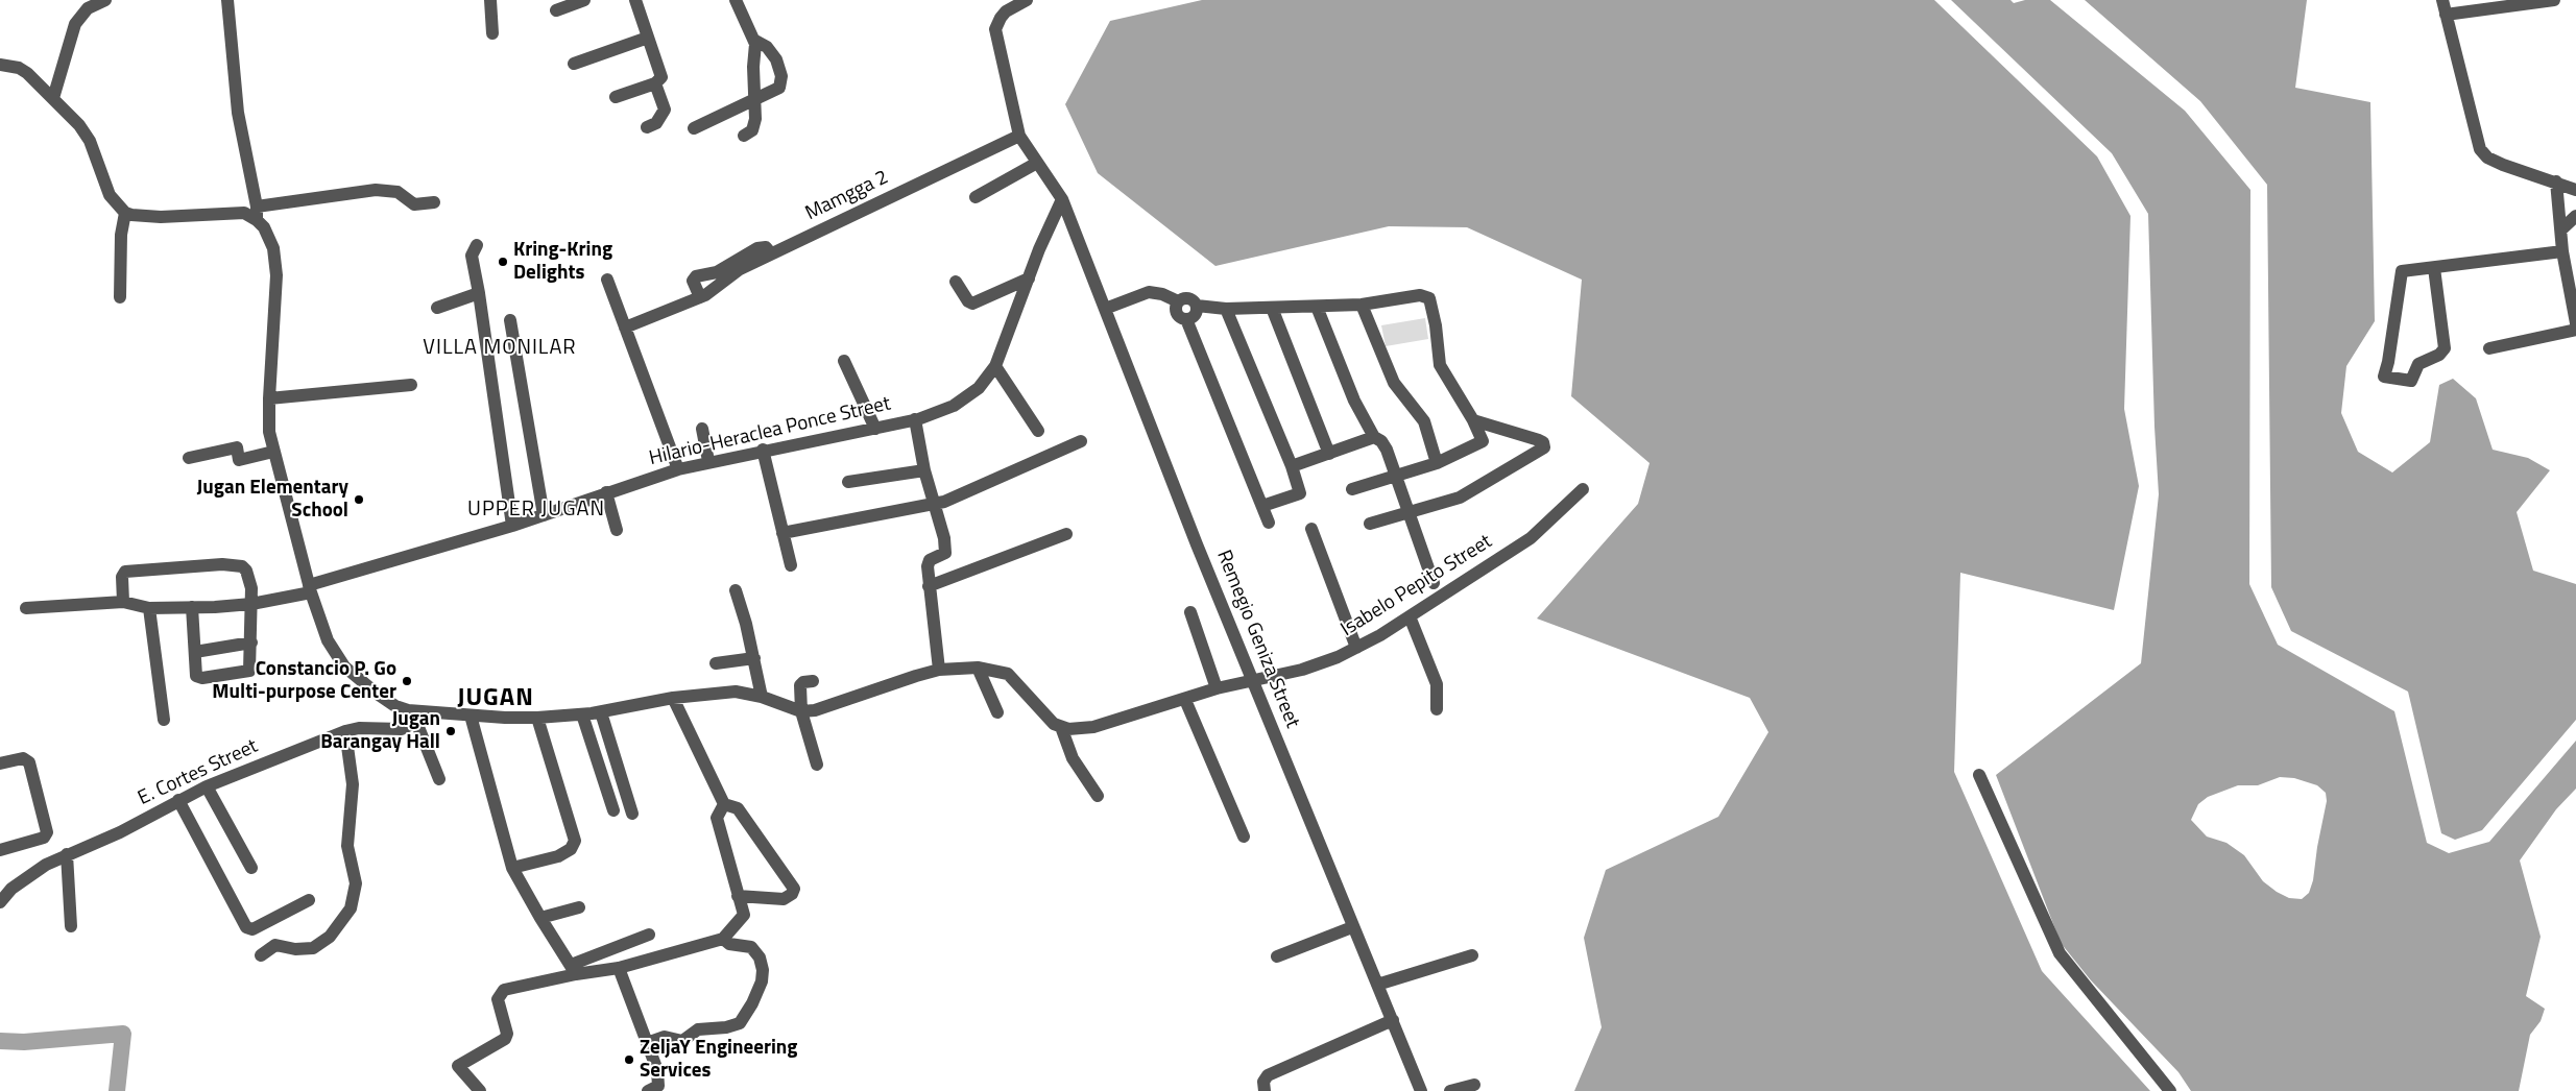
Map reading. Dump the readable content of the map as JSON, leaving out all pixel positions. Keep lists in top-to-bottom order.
{
  "streets": {
    "street": [
      "Mamgga 2",
      "Hilario-Heraclea Ponce Street",
      "Isabelo Pepito Street",
      "Remegio Geniza Street",
      "E. Cortes Street"
    ]
  },
  "crossings": [
    ["Hilario-Heraclea Ponce Street", "Remegio Geniza Street"],
    ["Isabelo Pepito Street", "Remegio Geniza Street"]
  ],
  "districts": ["VILLA MONILAR", "UPPER JUGAN", "JUGAN"],
  "places": [
    "Kring-Kring Delights",
    "Jugan Elementary School",
    "Constancio P. Go Multi-purpose Center",
    "Jugan Barangay Hall",
    "ZeljaY Engineering Services"
  ]
}
